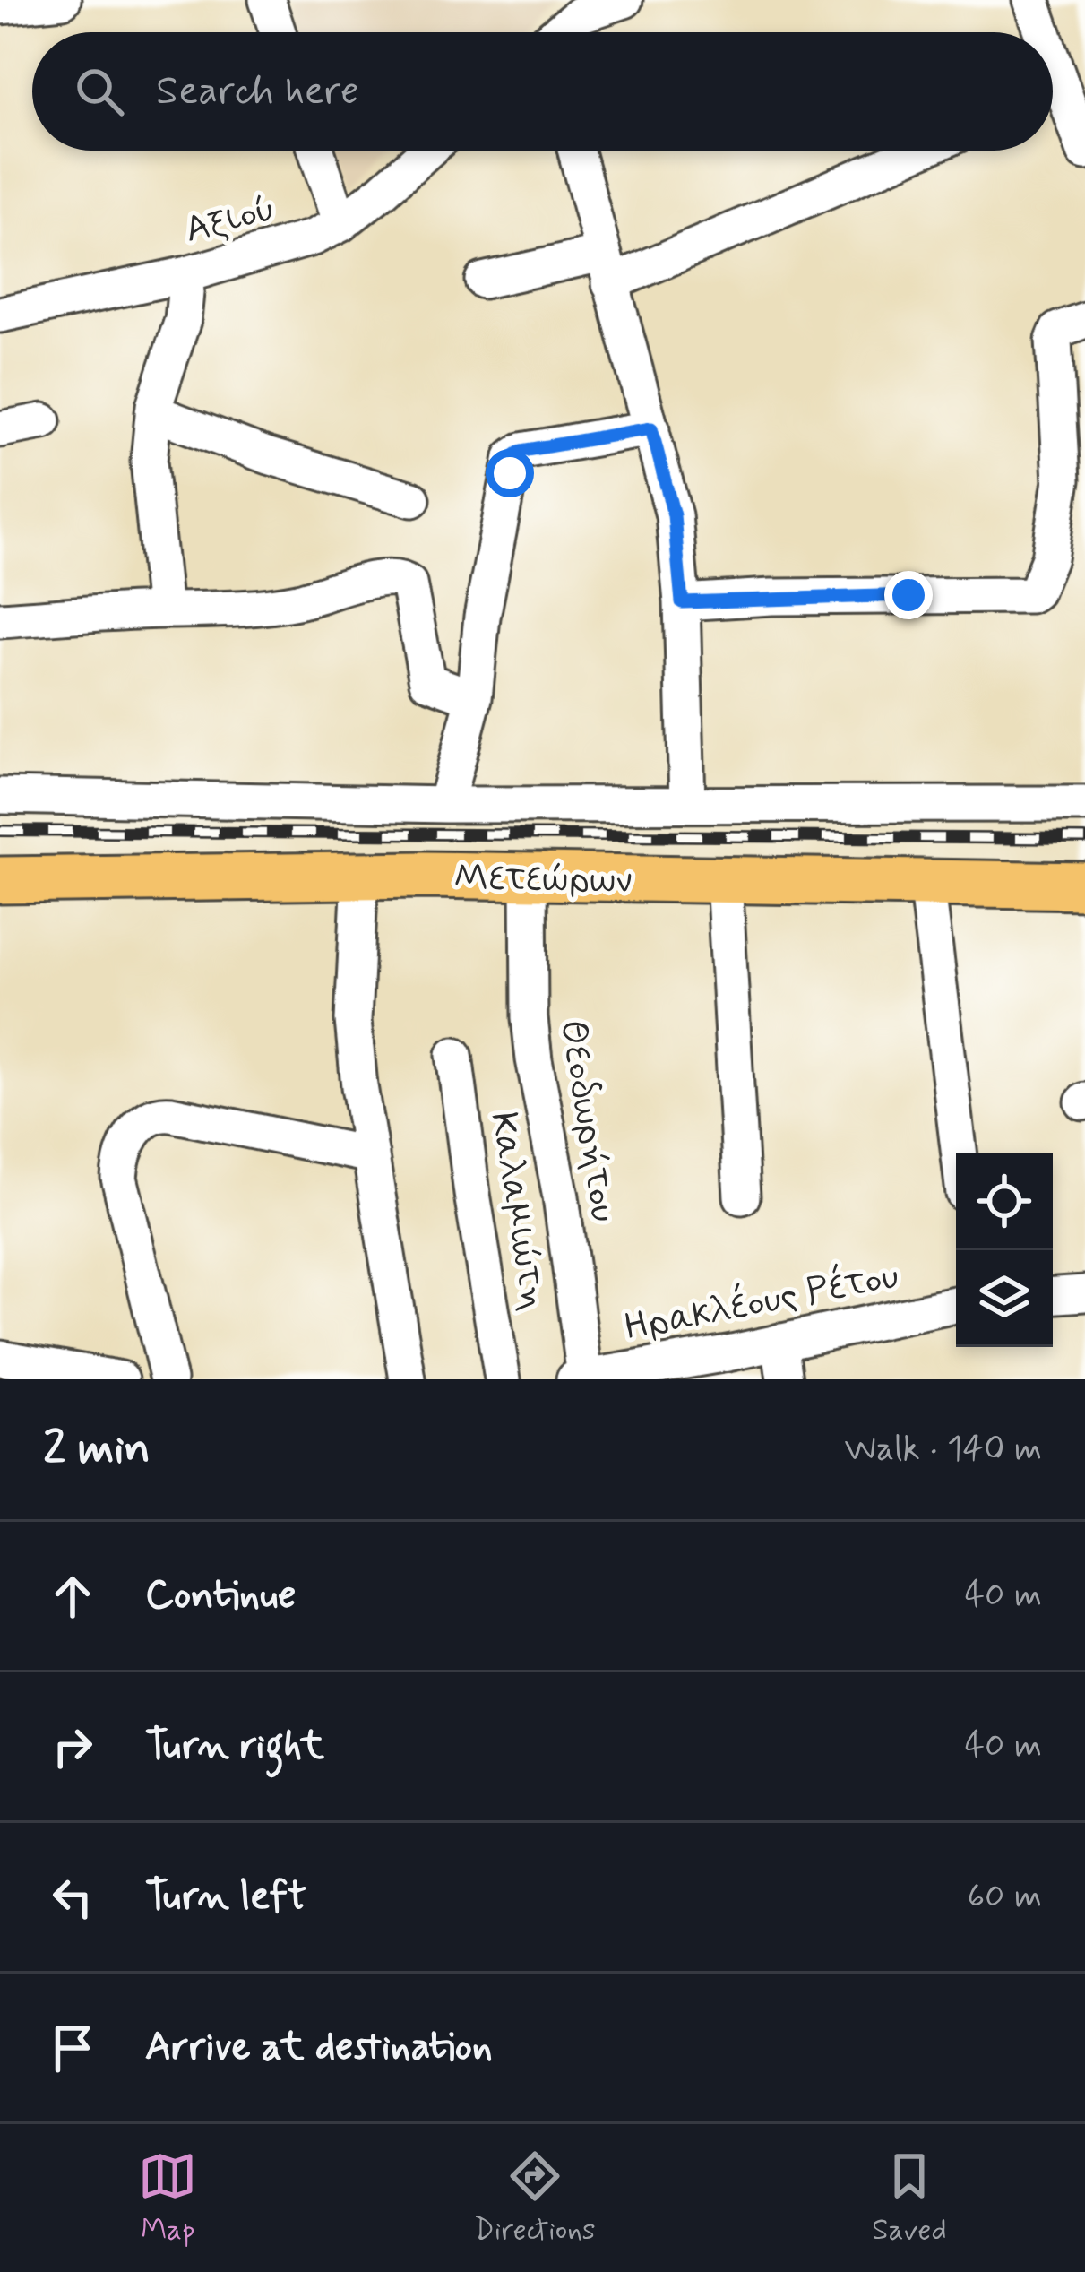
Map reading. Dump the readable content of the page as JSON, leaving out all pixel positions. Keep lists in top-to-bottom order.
{
  "streets": {
    "main road": ["Μετεώρων"],
    "street": [
      "Αξιού",
      "Θεοδωρήτου",
      "Καλαμιώτη",
      "Ηρακλέους Ρέτου"
    ]
  },
  "crossings": [
    ["Μετεώρων", "Θεοδωρήτου"],
    ["Θεοδωρήτου", "Ηρακλέους Ρέτου"]
  ],
  "page": {
    "search": "Search here",
    "heading": ["2 min", "Walk · 140 m"],
    "list": [
      ["Continue", "40 m"],
      ["Turn right", "40 m"],
      ["Turn left", "60 m"],
      "Arrive at destination"
    ],
    "nav": ["Map", "Directions", "Saved"]
  }
}
